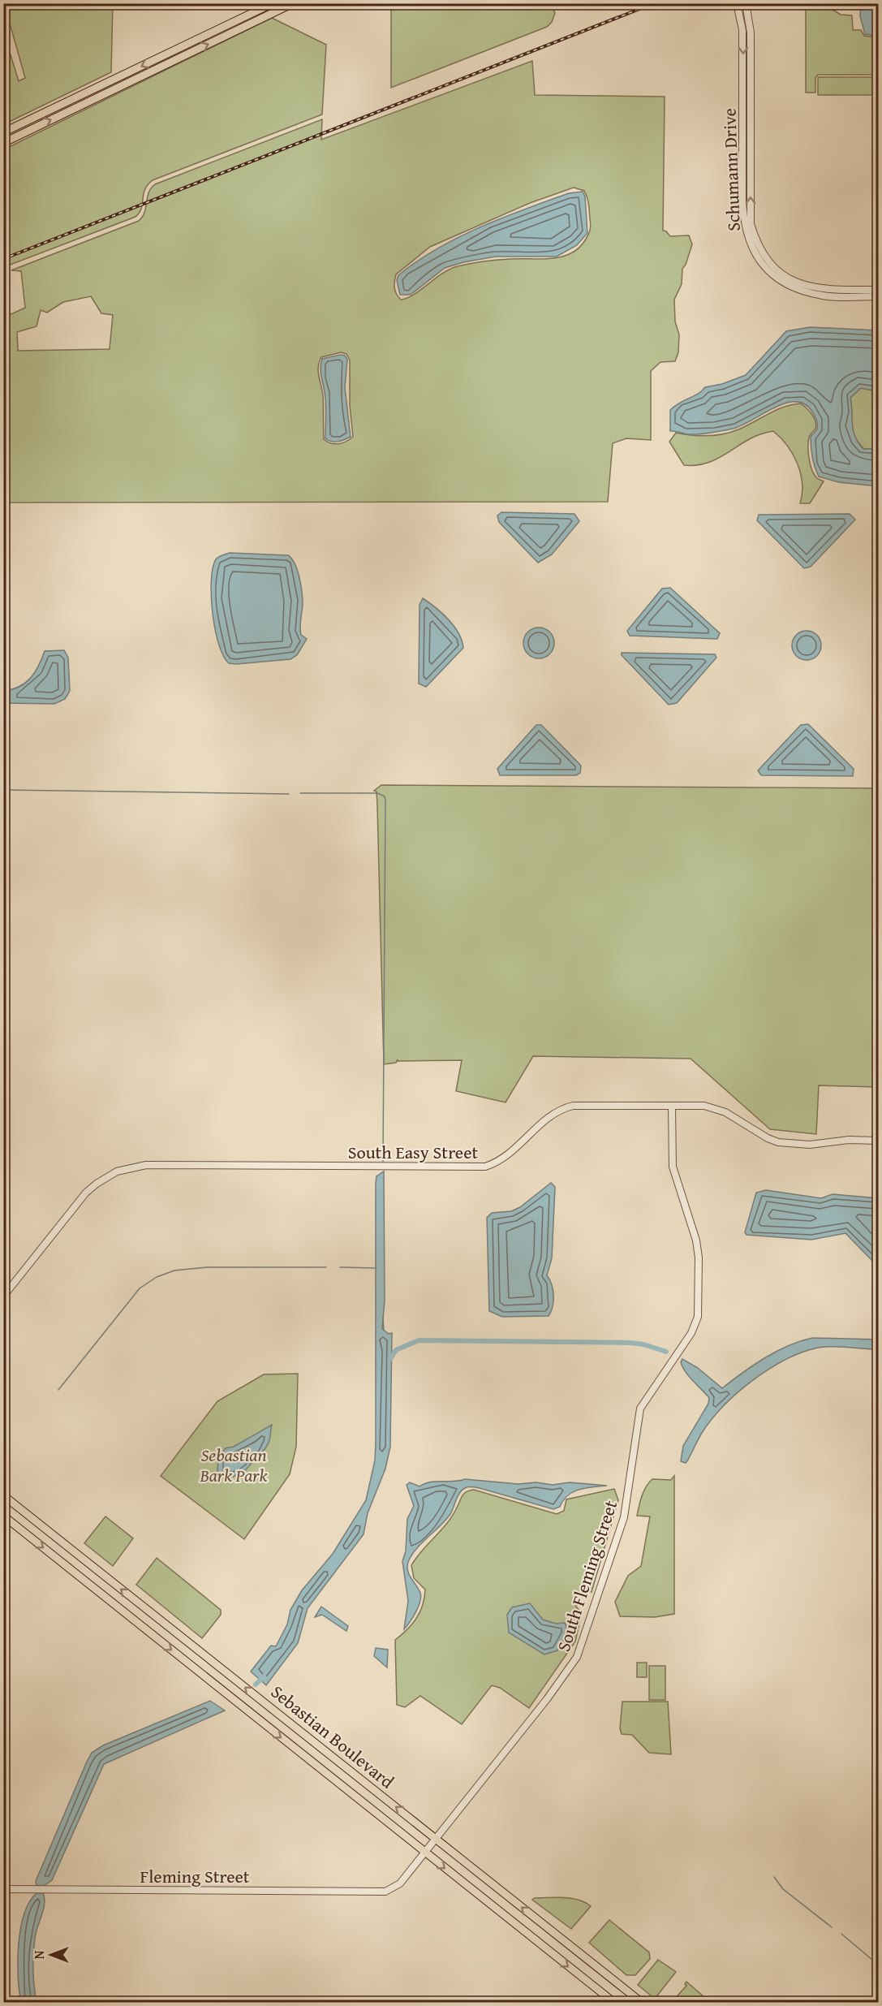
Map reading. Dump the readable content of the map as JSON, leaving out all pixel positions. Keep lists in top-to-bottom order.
{
  "streets": {
    "main road": ["Sebastian Boulevard"],
    "street": [
      "Schumann Drive",
      "South Easy Street",
      "South Fleming Street",
      "Fleming Street"
    ]
  },
  "crossings": [
    ["South Easy Street", "South Fleming Street"],
    ["South Fleming Street", "Sebastian Boulevard"],
    ["South Fleming Street", "Fleming Street"]
  ],
  "parks": ["Sebastian Bark Park"],
  "north": "left"
}
